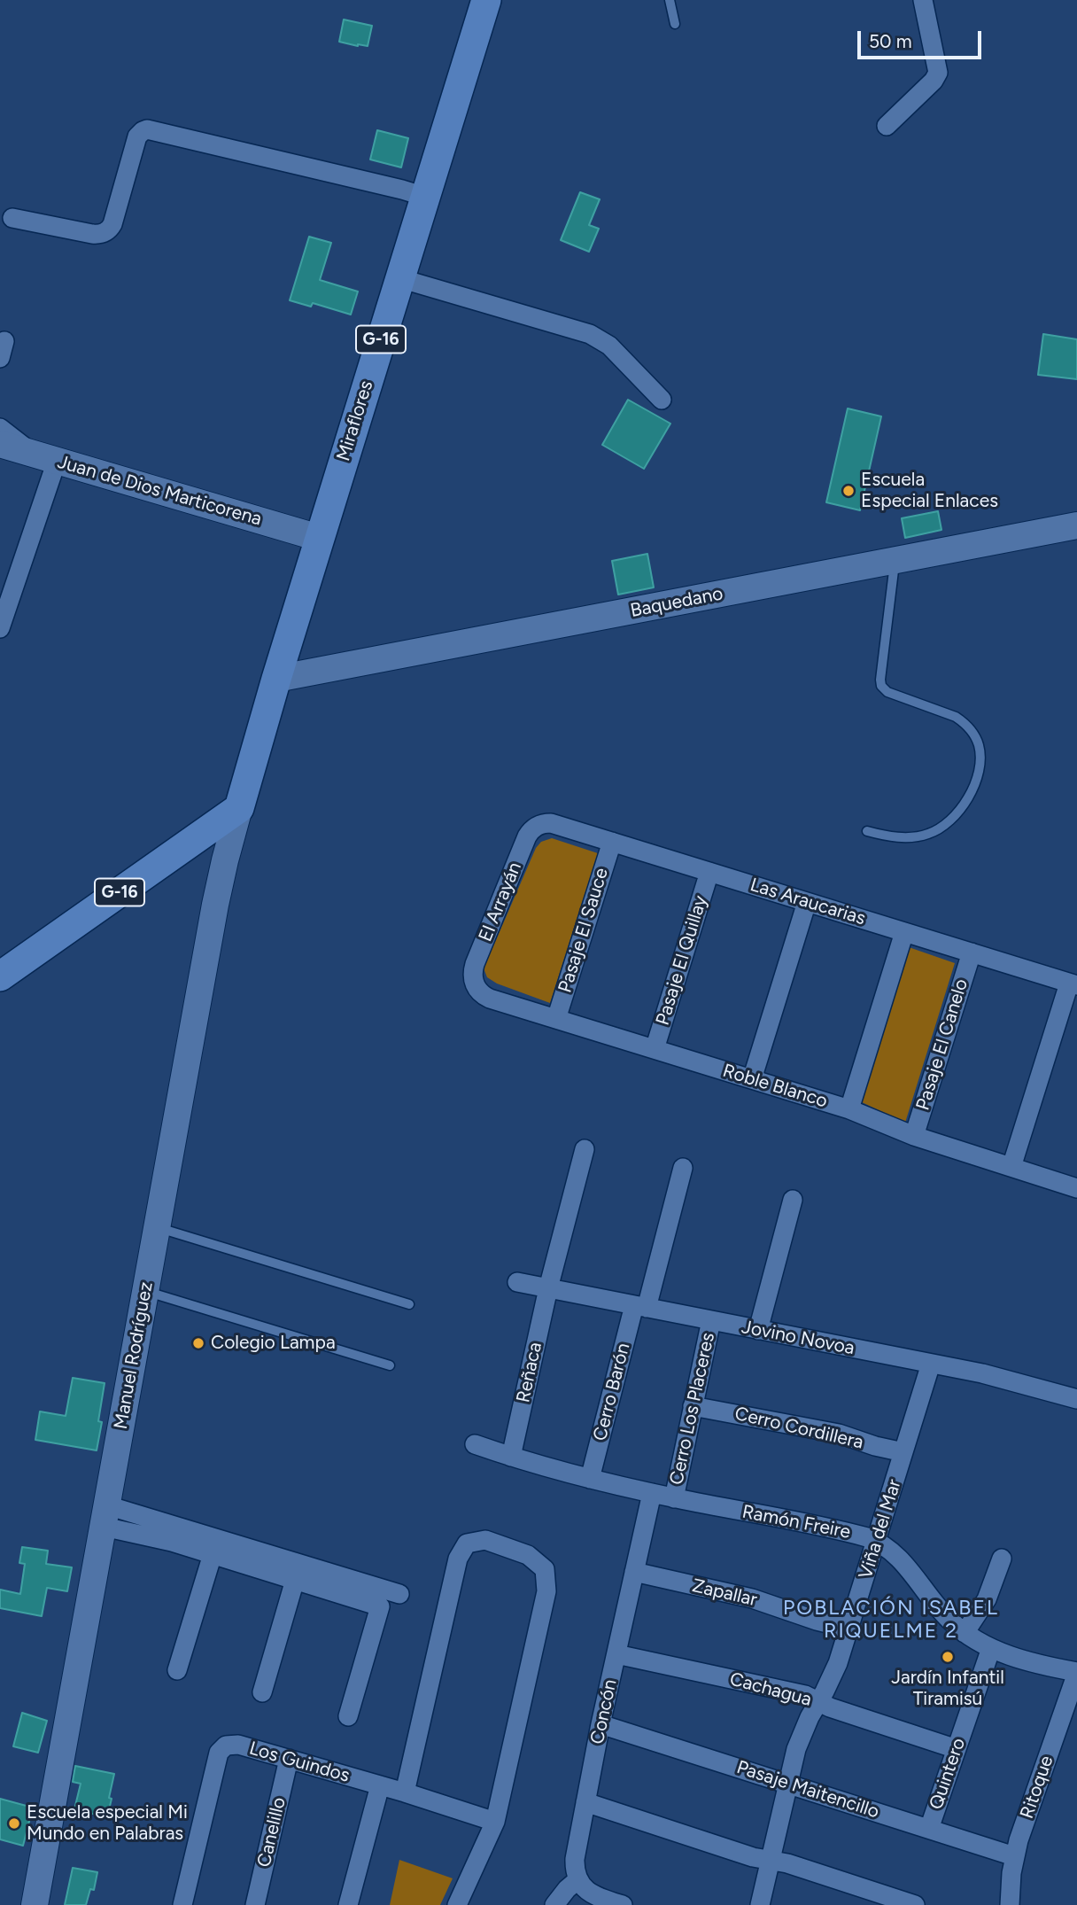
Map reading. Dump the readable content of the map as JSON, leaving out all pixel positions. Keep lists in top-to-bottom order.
{
  "streets": {
    "main road": ["G-16", "Miraflores"],
    "street": [
      "Juan de Dios Marticorena",
      "Baquedano",
      "El Arrayán",
      "Las Araucarias",
      "Pasaje El Sauce",
      "Pasaje El Quillay",
      "Pasaje El Canelo",
      "Roble Blanco",
      "Jovino Novoa",
      "Manuel Rodríguez",
      "Reñaca",
      "Cerro Barón",
      "Cerro Los Placeres",
      "Cerro Cordillera",
      "Ramón Freire",
      "Viña del Mar",
      "Zapallar",
      "Cachagua",
      "Concón",
      "Los Guindos",
      "Quintero",
      "Ritoque",
      "Pasaje Maitencillo",
      "Canelillo"
    ]
  },
  "crossings": [
    ["G-16", "Miraflores"],
    ["G-16", "Manuel Rodríguez"],
    ["Miraflores", "Juan de Dios Marticorena"],
    ["Miraflores", "Baquedano"],
    ["Miraflores", "Manuel Rodríguez"],
    ["El Arrayán", "Las Araucarias"],
    ["El Arrayán", "Roble Blanco"],
    ["Las Araucarias", "Pasaje El Sauce"],
    ["Las Araucarias", "Pasaje El Quillay"],
    ["Las Araucarias", "Pasaje El Canelo"],
    ["Pasaje El Sauce", "Roble Blanco"],
    ["Pasaje El Quillay", "Roble Blanco"],
    ["Pasaje El Canelo", "Roble Blanco"],
    ["Jovino Novoa", "Reñaca"],
    ["Jovino Novoa", "Cerro Barón"],
    ["Jovino Novoa", "Cerro Los Placeres"],
    ["Jovino Novoa", "Viña del Mar"],
    ["Reñaca", "Ramón Freire"],
    ["Cerro Barón", "Ramón Freire"],
    ["Cerro Los Placeres", "Cerro Cordillera"],
    ["Cerro Los Placeres", "Ramón Freire"],
    ["Cerro Cordillera", "Viña del Mar"],
    ["Ramón Freire", "Viña del Mar"],
    ["Ramón Freire", "Concón"],
    ["Ramón Freire", "Quintero"],
    ["Ramón Freire", "Ritoque"],
    ["Viña del Mar", "Zapallar"],
    ["Viña del Mar", "Cachagua"],
    ["Viña del Mar", "Pasaje Maitencillo"],
    ["Zapallar", "Concón"],
    ["Cachagua", "Concón"],
    ["Cachagua", "Quintero"],
    ["Concón", "Pasaje Maitencillo"],
    ["Los Guindos", "Canelillo"],
    ["Quintero", "Pasaje Maitencillo"],
    ["Ritoque", "Pasaje Maitencillo"]
  ],
  "districts": ["POBLACIÓN ISABEL RIQUELME 2"],
  "places": [
    "Escuela Especial Enlaces",
    "Colegio Lampa",
    "Jardín Infantil Tiramisú",
    "Escuela especial Mi Mundo en Palabras"
  ],
  "scale_bar": "50 m"
}
